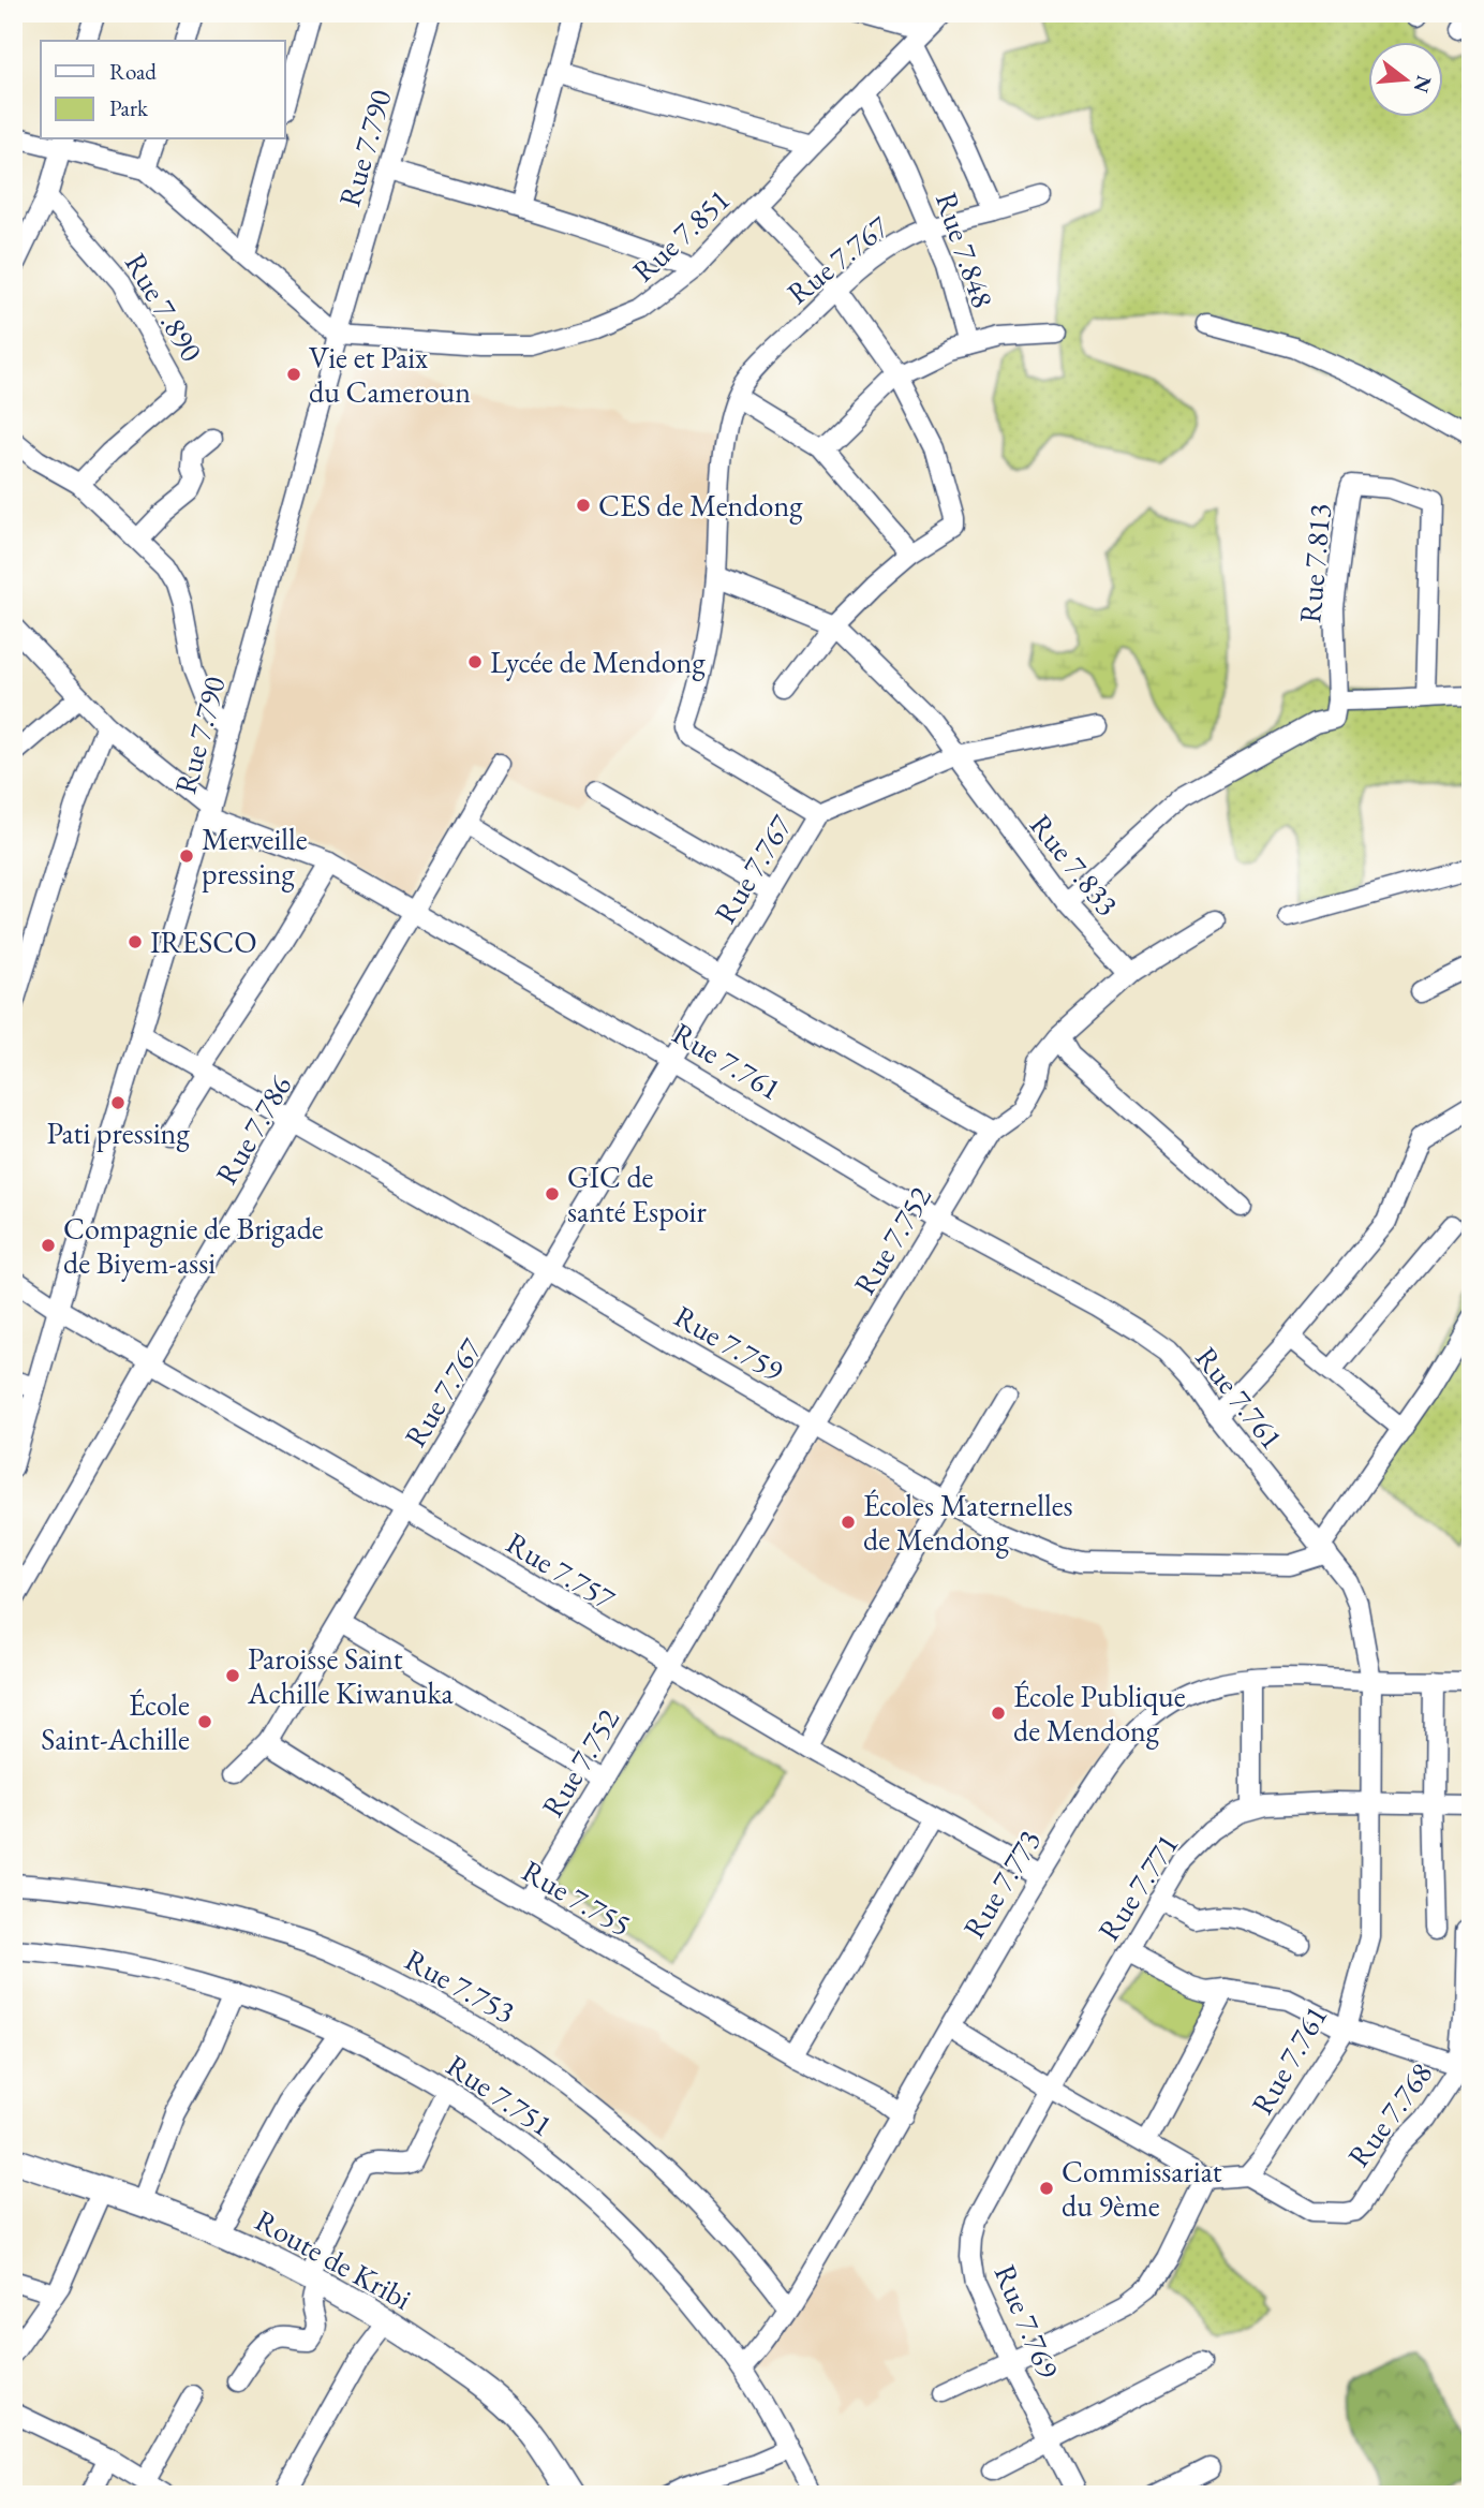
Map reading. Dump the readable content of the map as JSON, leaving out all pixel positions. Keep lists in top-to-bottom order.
{
  "streets": {
    "main road": ["Route de Kribi"],
    "street": [
      "Rue 7.790",
      "Rue 7.851",
      "Rue 7.848",
      "Rue 7.767",
      "Rue 7.890",
      "Rue 7.813",
      "Rue 7.833",
      "Rue 7.761",
      "Rue 7.786",
      "Rue 7.752",
      "Rue 7.759",
      "Rue 7.757",
      "Rue 7.773",
      "Rue 7.771",
      "Rue 7.755",
      "Rue 7.753",
      "Rue 7.751",
      "Rue 7.768",
      "Rue 7.769"
    ]
  },
  "crossings": [
    ["Rue 7.790", "Rue 7.851"],
    ["Rue 7.790", "Rue 7.761"],
    ["Rue 7.790", "Rue 7.759"],
    ["Rue 7.790", "Rue 7.757"],
    ["Rue 7.851", "Rue 7.848"],
    ["Rue 7.848", "Rue 7.767"],
    ["Rue 7.767", "Rue 7.833"],
    ["Rue 7.767", "Rue 7.761"],
    ["Rue 7.767", "Rue 7.759"],
    ["Rue 7.767", "Rue 7.757"],
    ["Rue 7.767", "Rue 7.755"],
    ["Rue 7.761", "Rue 7.786"],
    ["Rue 7.761", "Rue 7.752"],
    ["Rue 7.761", "Rue 7.759"],
    ["Rue 7.761", "Rue 7.773"],
    ["Rue 7.761", "Rue 7.771"],
    ["Rue 7.761", "Rue 7.768"],
    ["Rue 7.786", "Rue 7.759"],
    ["Rue 7.786", "Rue 7.757"],
    ["Rue 7.752", "Rue 7.759"],
    ["Rue 7.752", "Rue 7.757"],
    ["Rue 7.752", "Rue 7.755"],
    ["Rue 7.757", "Rue 7.773"],
    ["Rue 7.773", "Rue 7.755"],
    ["Rue 7.773", "Rue 7.753"],
    ["Rue 7.773", "Rue 7.751"],
    ["Rue 7.771", "Rue 7.769"]
  ],
  "places": [
    "Vie et Paix du Cameroun",
    "CES de Mendong",
    "Lycée de Mendong",
    "Merveille pressing",
    "IRESCO",
    "Pati pressing",
    "GIC de santé Espoir",
    "Compagnie de Brigade de Biyem-assi",
    "Écoles Maternelles de Mendong",
    "Paroisse Saint Achille Kiwanuka",
    "École Publique de Mendong",
    "École Saint-Achille",
    "Commissariat du 9ème"
  ],
  "legend": ["Road", "Park"],
  "north": "right"
}
